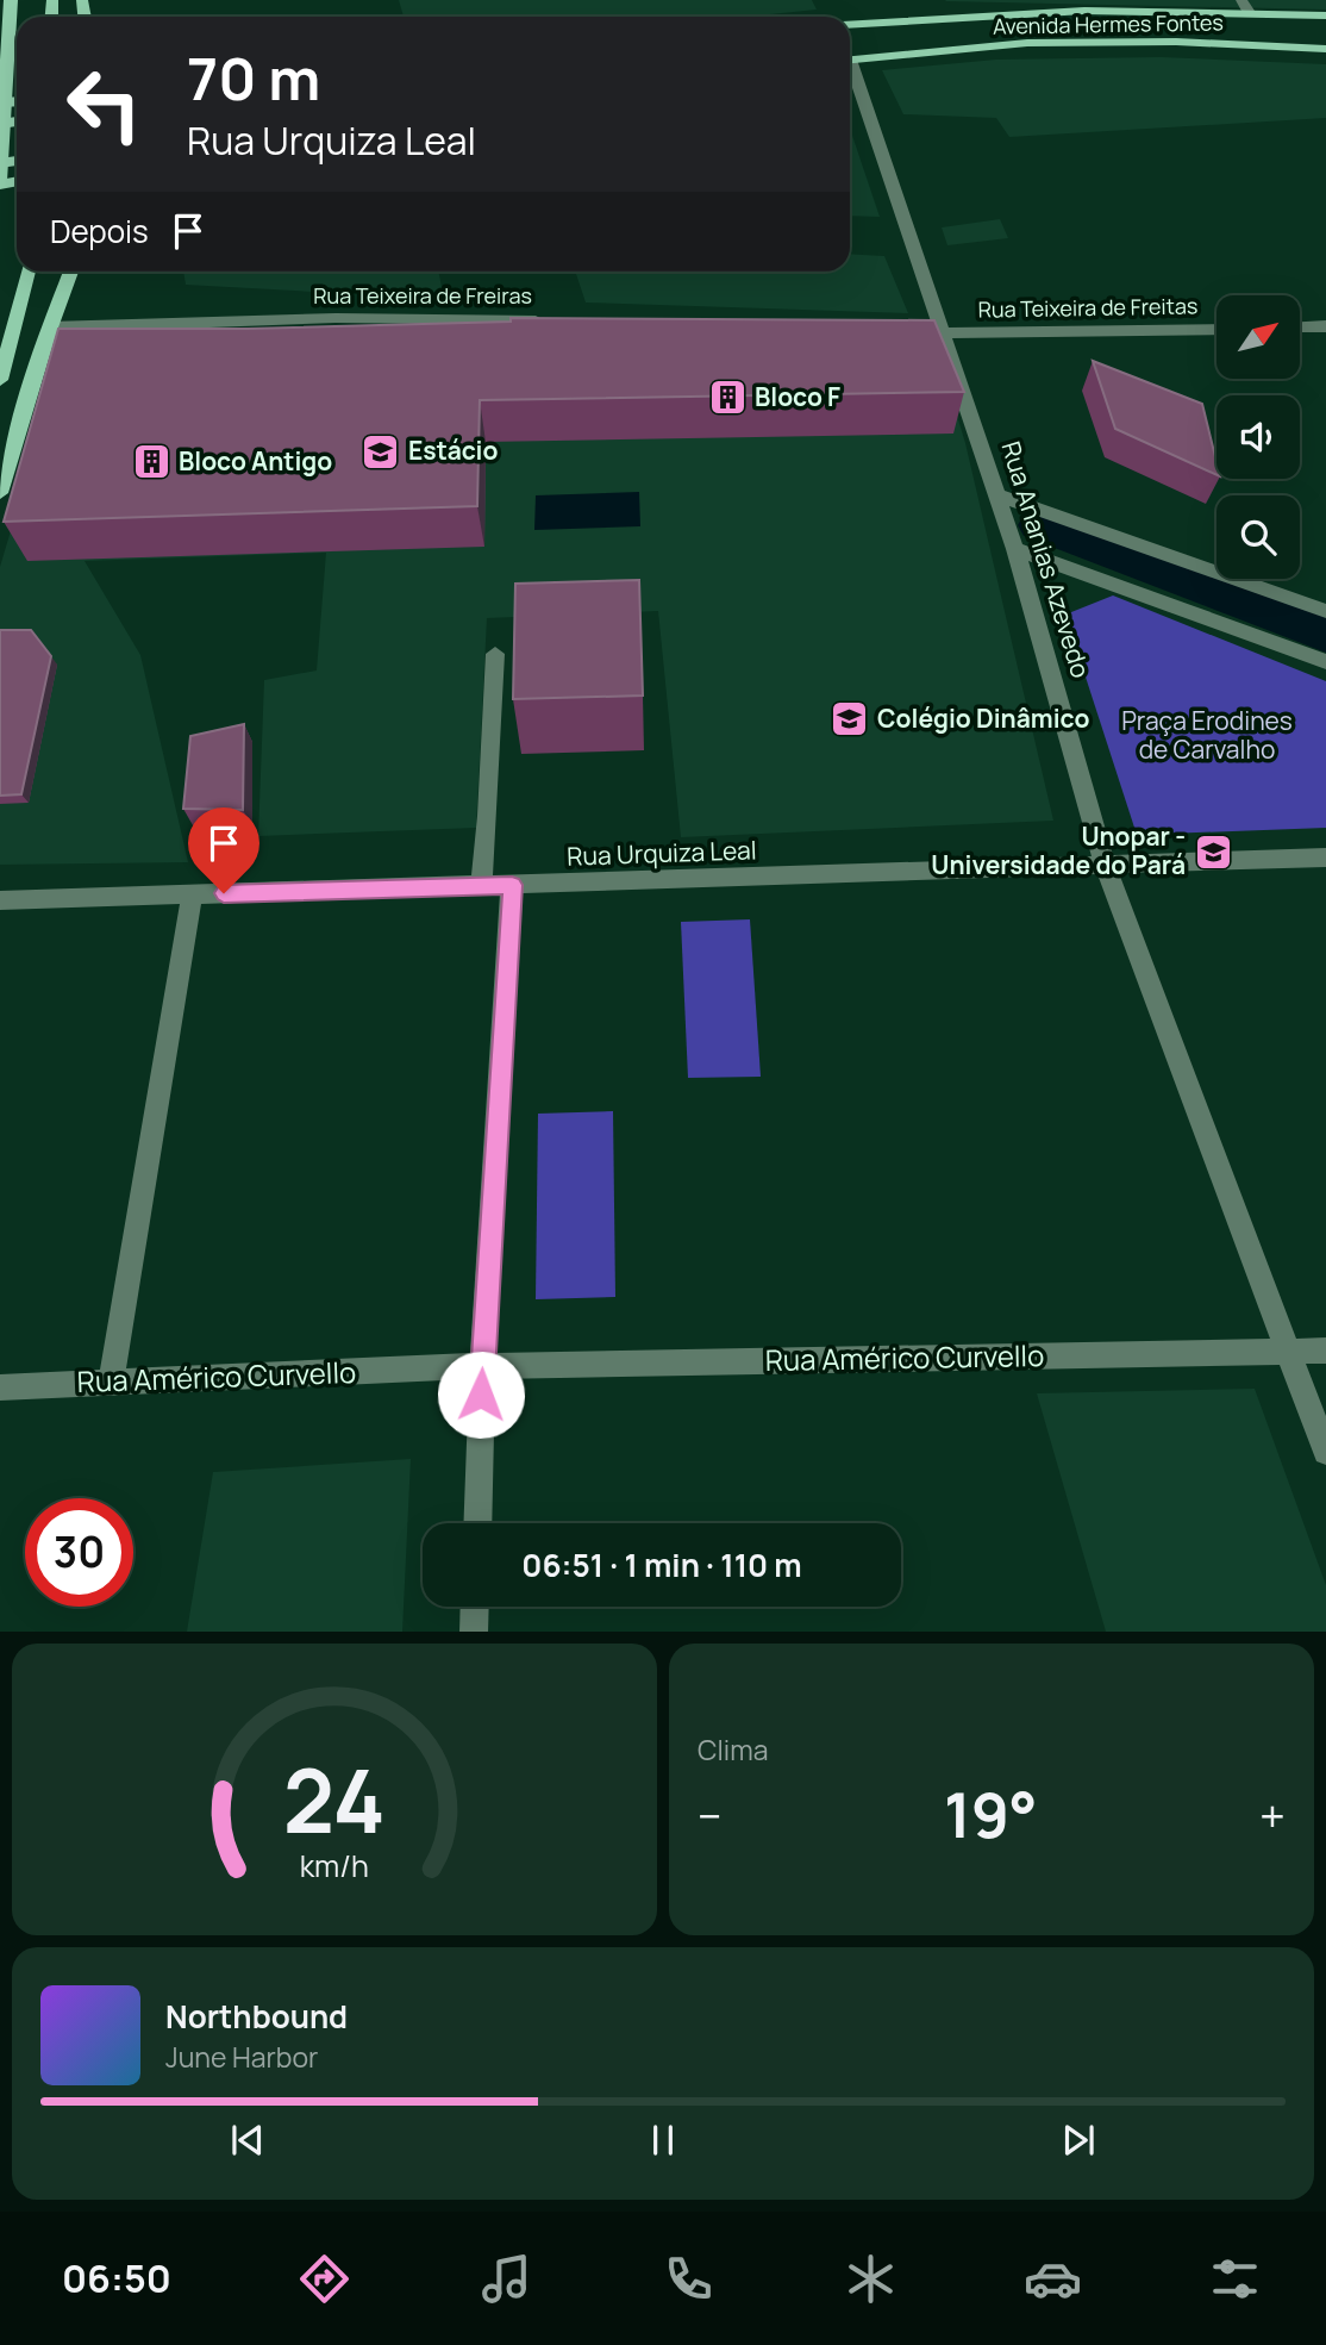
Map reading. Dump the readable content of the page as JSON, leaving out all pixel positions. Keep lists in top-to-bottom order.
{
  "streets": {
    "main road": ["Avenida Hermes Fontes"],
    "street": [
      "Rua Teixeira de Freiras",
      "Rua Teixeira de Freitas",
      "Rua Ananias Azevedo",
      "Rua Urquiza Leal",
      "Rua Américo Curvello"
    ]
  },
  "crossings": [
    ["Rua Teixeira de Freitas", "Rua Ananias Azevedo"],
    ["Rua Ananias Azevedo", "Rua Urquiza Leal"],
    ["Rua Ananias Azevedo", "Rua Américo Curvello"]
  ],
  "parks": ["Praça Erodines de Carvalho"],
  "places": {
    "building": ["Bloco F", "Bloco Antigo"],
    "school or university": ["Estácio", "Colégio Dinâmico", "Unopar - Universidade do Pará"]
  },
  "north": "top right",
  "page": {
    "turn": ["70 m", "Rua Urquiza Leal"],
    "then": "Depois",
    "limit": "30",
    "trip": "06:51 · 1 min · 110 m",
    "tile": "Clima",
    "heat": ["−", "19°", "+"],
    "song": ["Northbound", "June Harbor"],
    "tabs": "06:50",
    "gauge": ["24", "km/h"]
  }
}
